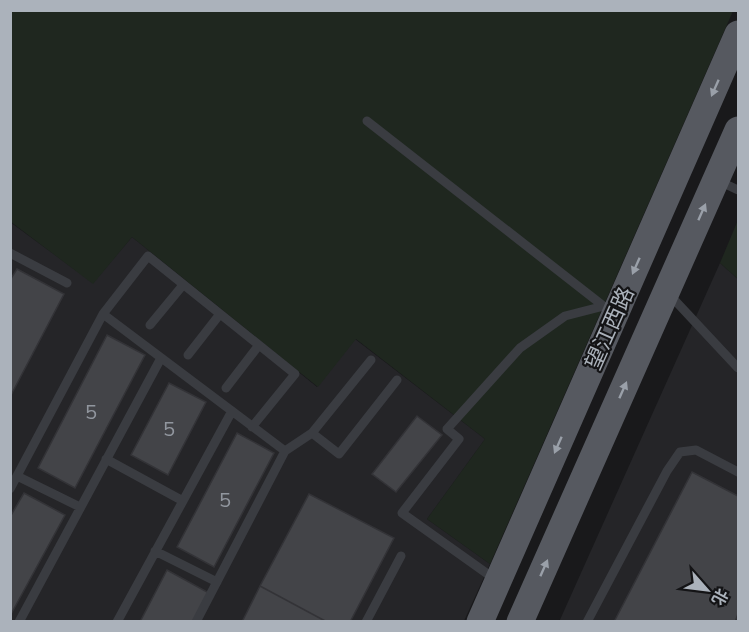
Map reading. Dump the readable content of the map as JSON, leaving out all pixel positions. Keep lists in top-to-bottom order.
{
  "streets": {
    "main road": ["望江西路"]
  },
  "house_numbers": ["5", "5", "5"],
  "north": "bottom right"
}
